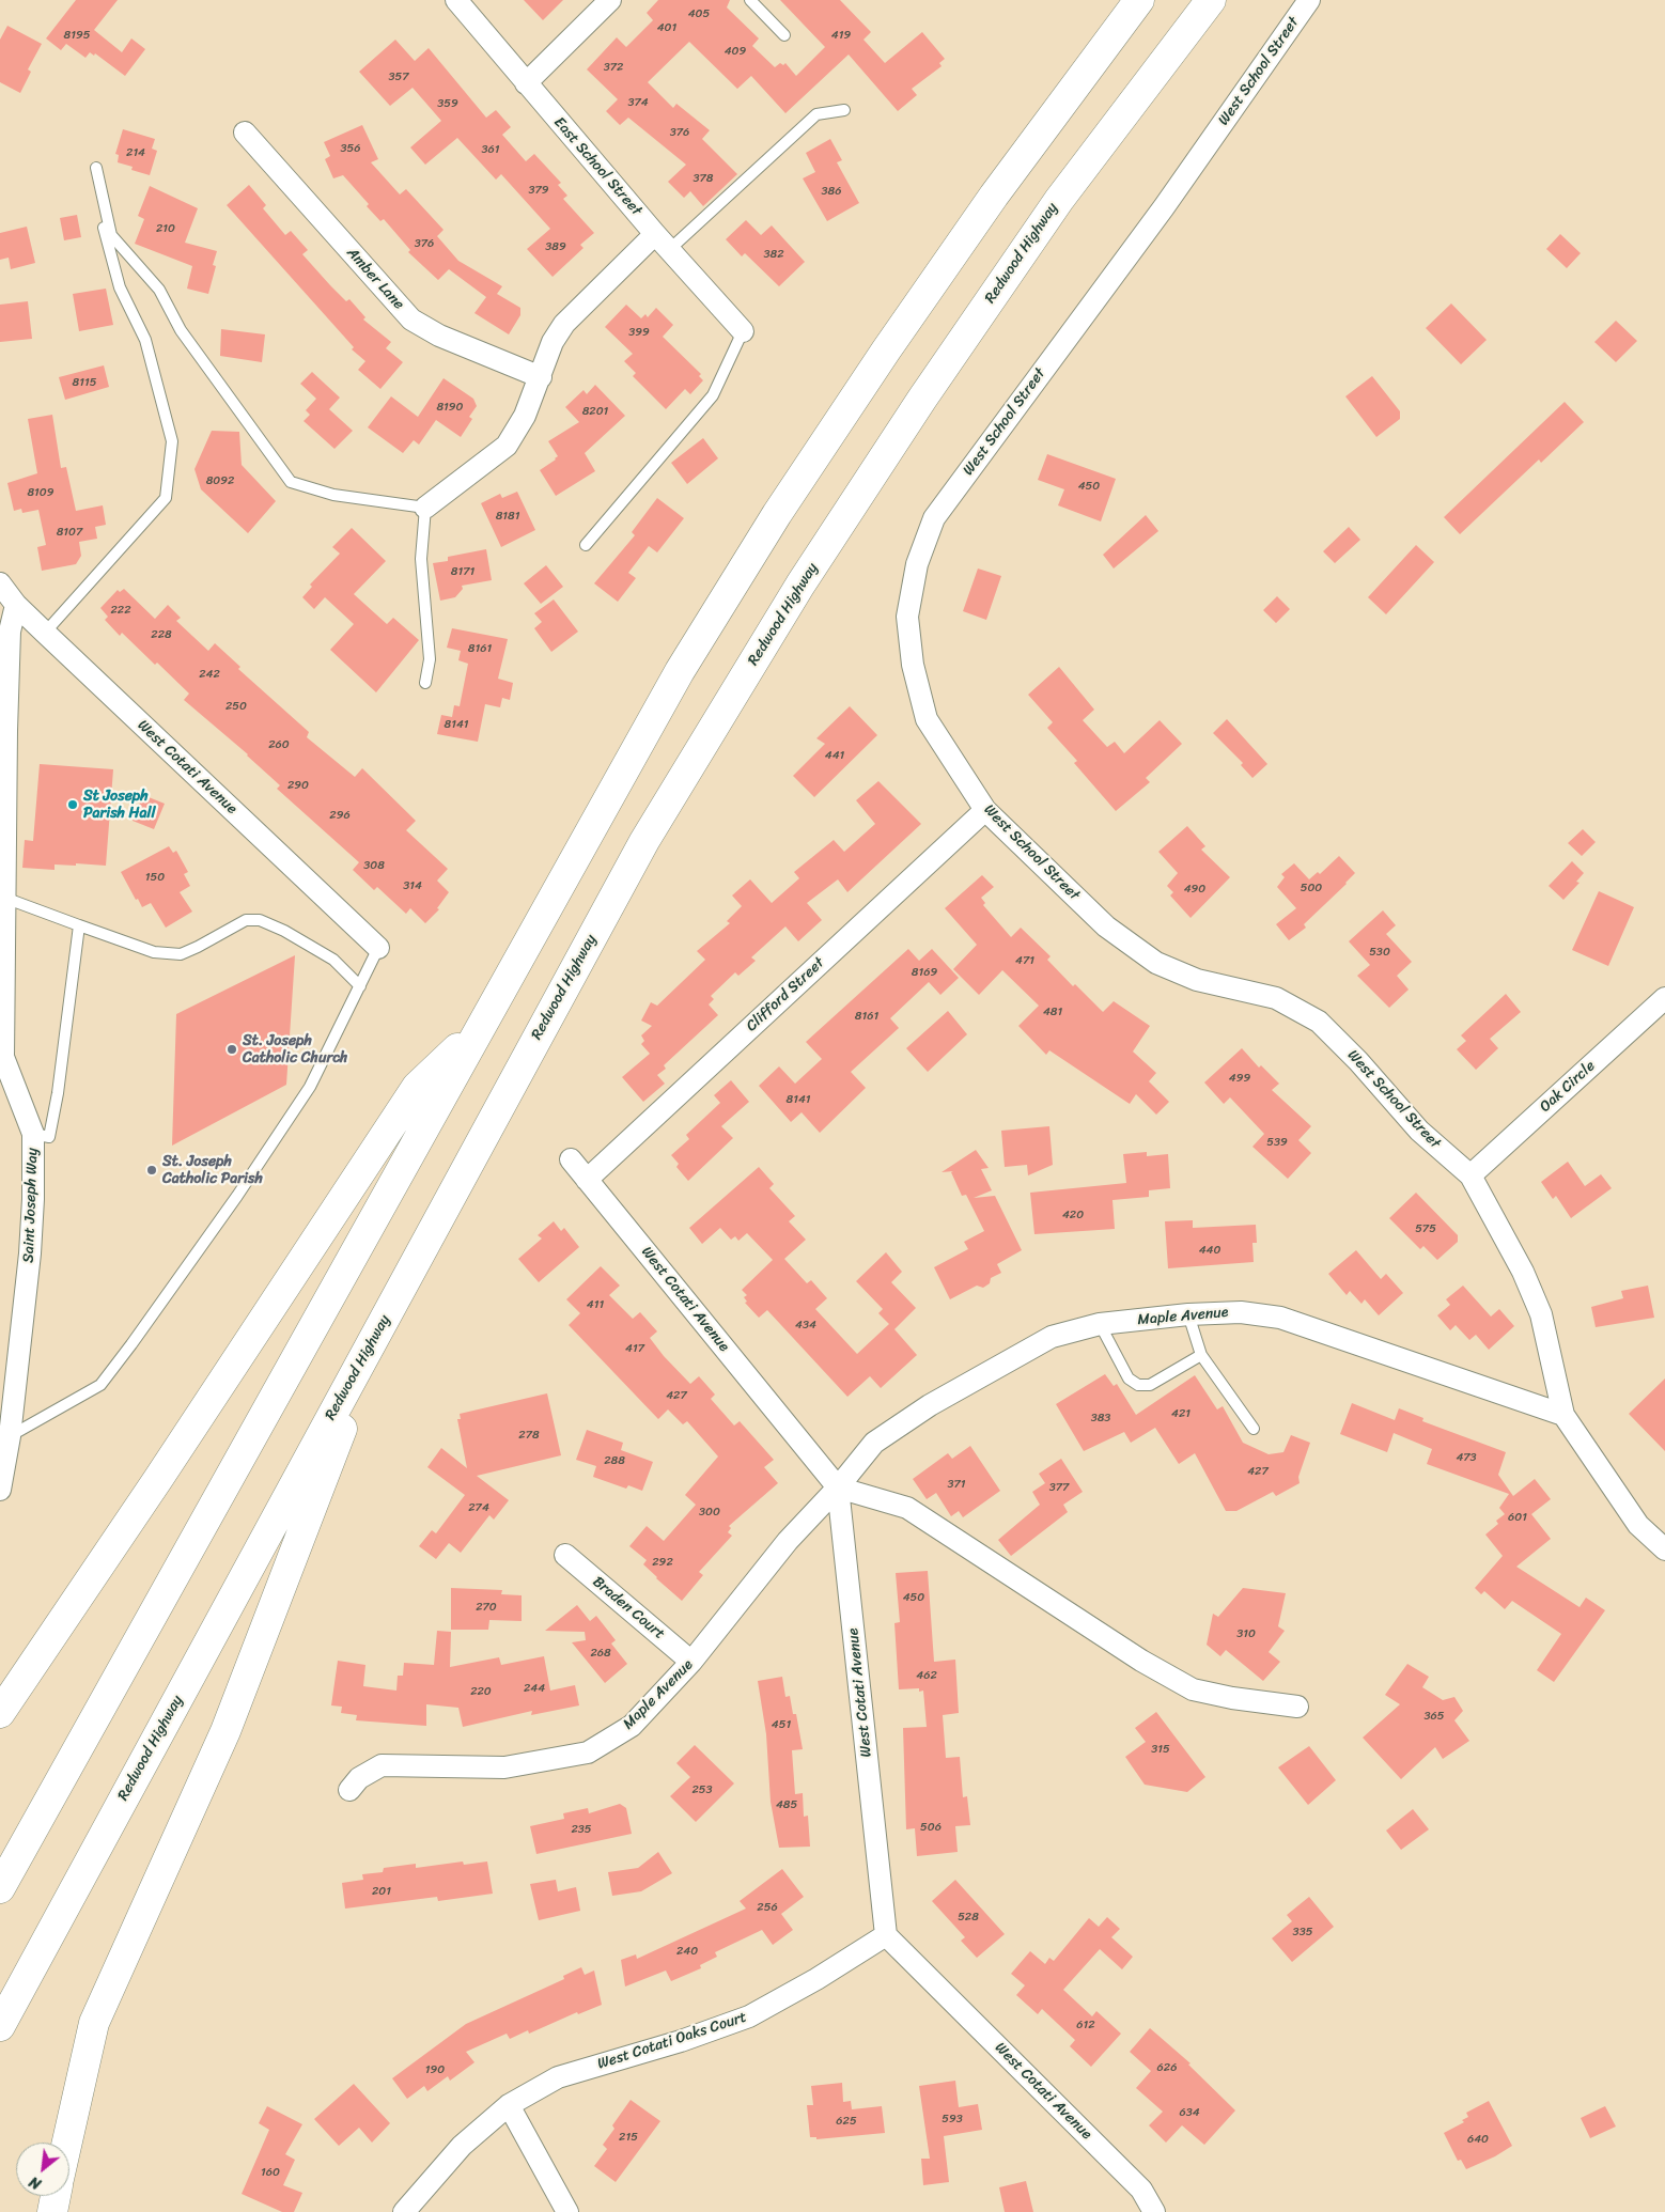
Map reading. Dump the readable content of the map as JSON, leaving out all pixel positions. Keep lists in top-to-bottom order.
{
  "streets": {
    "highway": ["Redwood Highway"],
    "street": [
      "West School Street",
      "East School Street",
      "Amber Lane",
      "West Cotati Avenue",
      "Clifford Street",
      "Oak Circle",
      "Saint Joseph Way",
      "Maple Avenue",
      "Braden Court",
      "West Cotati Oaks Court"
    ]
  },
  "crossings": [
    ["West School Street", "Clifford Street"],
    ["West School Street", "Oak Circle"],
    ["West School Street", "Maple Avenue"],
    ["West Cotati Avenue", "Clifford Street"],
    ["West Cotati Avenue", "Saint Joseph Way"],
    ["West Cotati Avenue", "Maple Avenue"],
    ["West Cotati Avenue", "West Cotati Oaks Court"],
    ["Maple Avenue", "Braden Court"]
  ],
  "places": ["St Joseph Parish Hall", "St. Joseph Catholic Church", "St. Joseph Catholic Parish"],
  "house_numbers": [
    "405",
    "401",
    "8195",
    "419",
    "409",
    "372",
    "357",
    "374",
    "359",
    "376",
    "356",
    "361",
    "214",
    "378",
    "379",
    "386",
    "210",
    "376",
    "389",
    "382",
    "399",
    "8115",
    "8190",
    "8201",
    "8092",
    "450",
    "8109",
    "8181",
    "8107",
    "8171",
    "222",
    "228",
    "8161",
    "242",
    "250",
    "8141",
    "260",
    "441",
    "290",
    "296",
    "308",
    "150",
    "314",
    "500",
    "490",
    "530",
    "471",
    "8169",
    "481",
    "8161",
    "499",
    "8141",
    "539",
    "420",
    "575",
    "440",
    "411",
    "434",
    "417",
    "427",
    "421",
    "383",
    "278",
    "473",
    "288",
    "427",
    "371",
    "377",
    "274",
    "300",
    "601",
    "292",
    "450",
    "270",
    "310",
    "268",
    "462",
    "244",
    "220",
    "365",
    "451",
    "315",
    "253",
    "485",
    "506",
    "235",
    "201",
    "256",
    "528",
    "335",
    "240",
    "612",
    "626",
    "190",
    "634",
    "593",
    "625",
    "215",
    "640",
    "160"
  ],
  "north": "bottom left"
}
